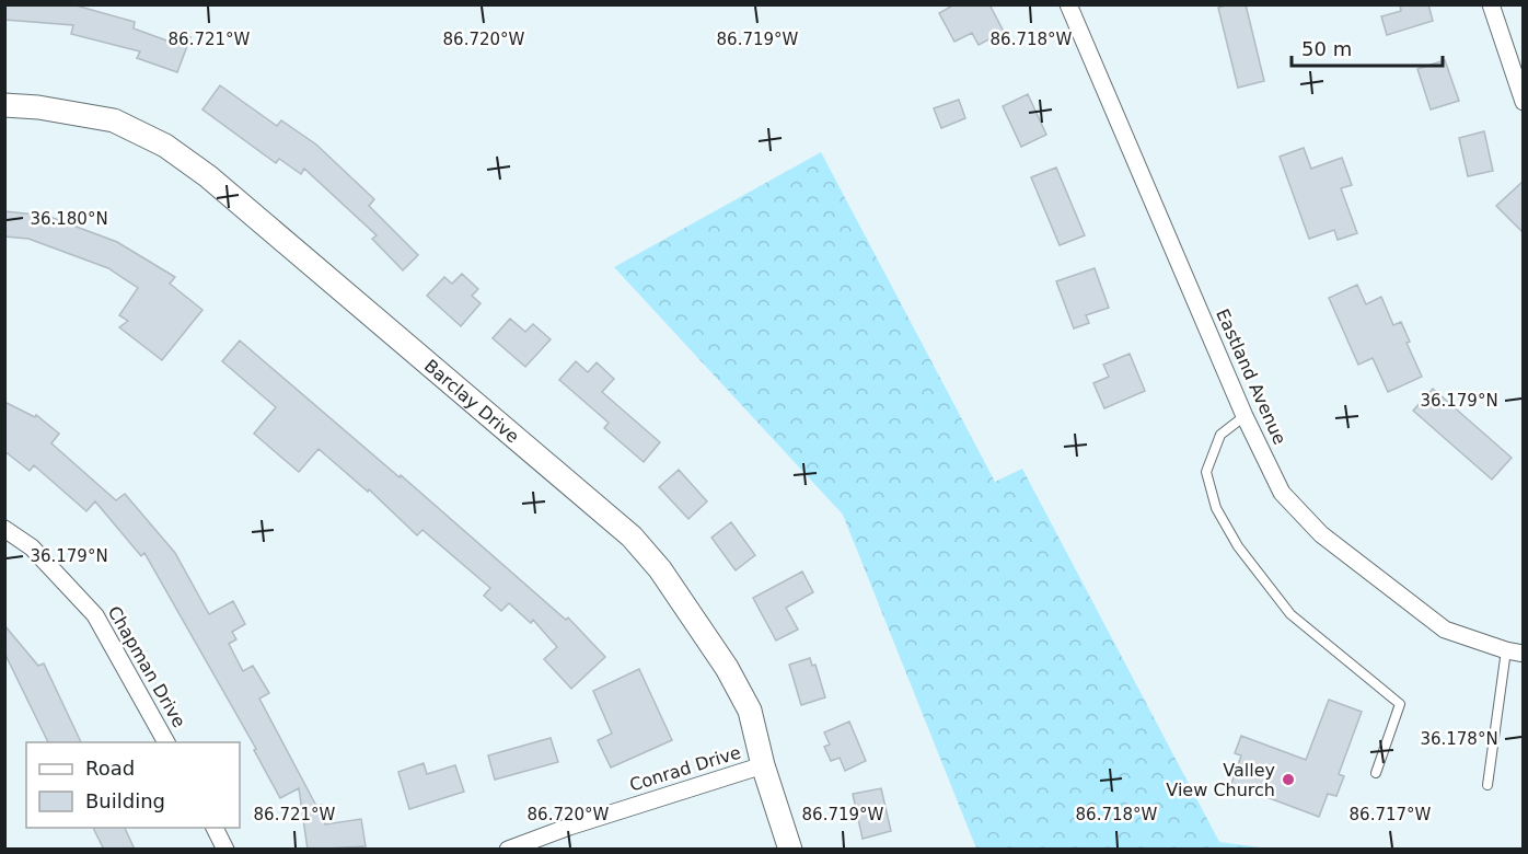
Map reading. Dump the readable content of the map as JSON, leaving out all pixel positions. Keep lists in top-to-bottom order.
{
  "streets": {
    "street": [
      "Eastland Avenue",
      "Barclay Drive",
      "Chapman Drive",
      "Conrad Drive"
    ]
  },
  "crossings": [
    ["Barclay Drive", "Conrad Drive"]
  ],
  "places": ["Valley View Church"],
  "legend": ["Road", "Building"],
  "scale_bar": "50 m",
  "coordinates": [
    "86.721°W",
    "86.720°W",
    "86.719°W",
    "86.718°W",
    "36.180°N",
    "36.179°N",
    "36.178°N",
    "86.717°W"
  ]
}
